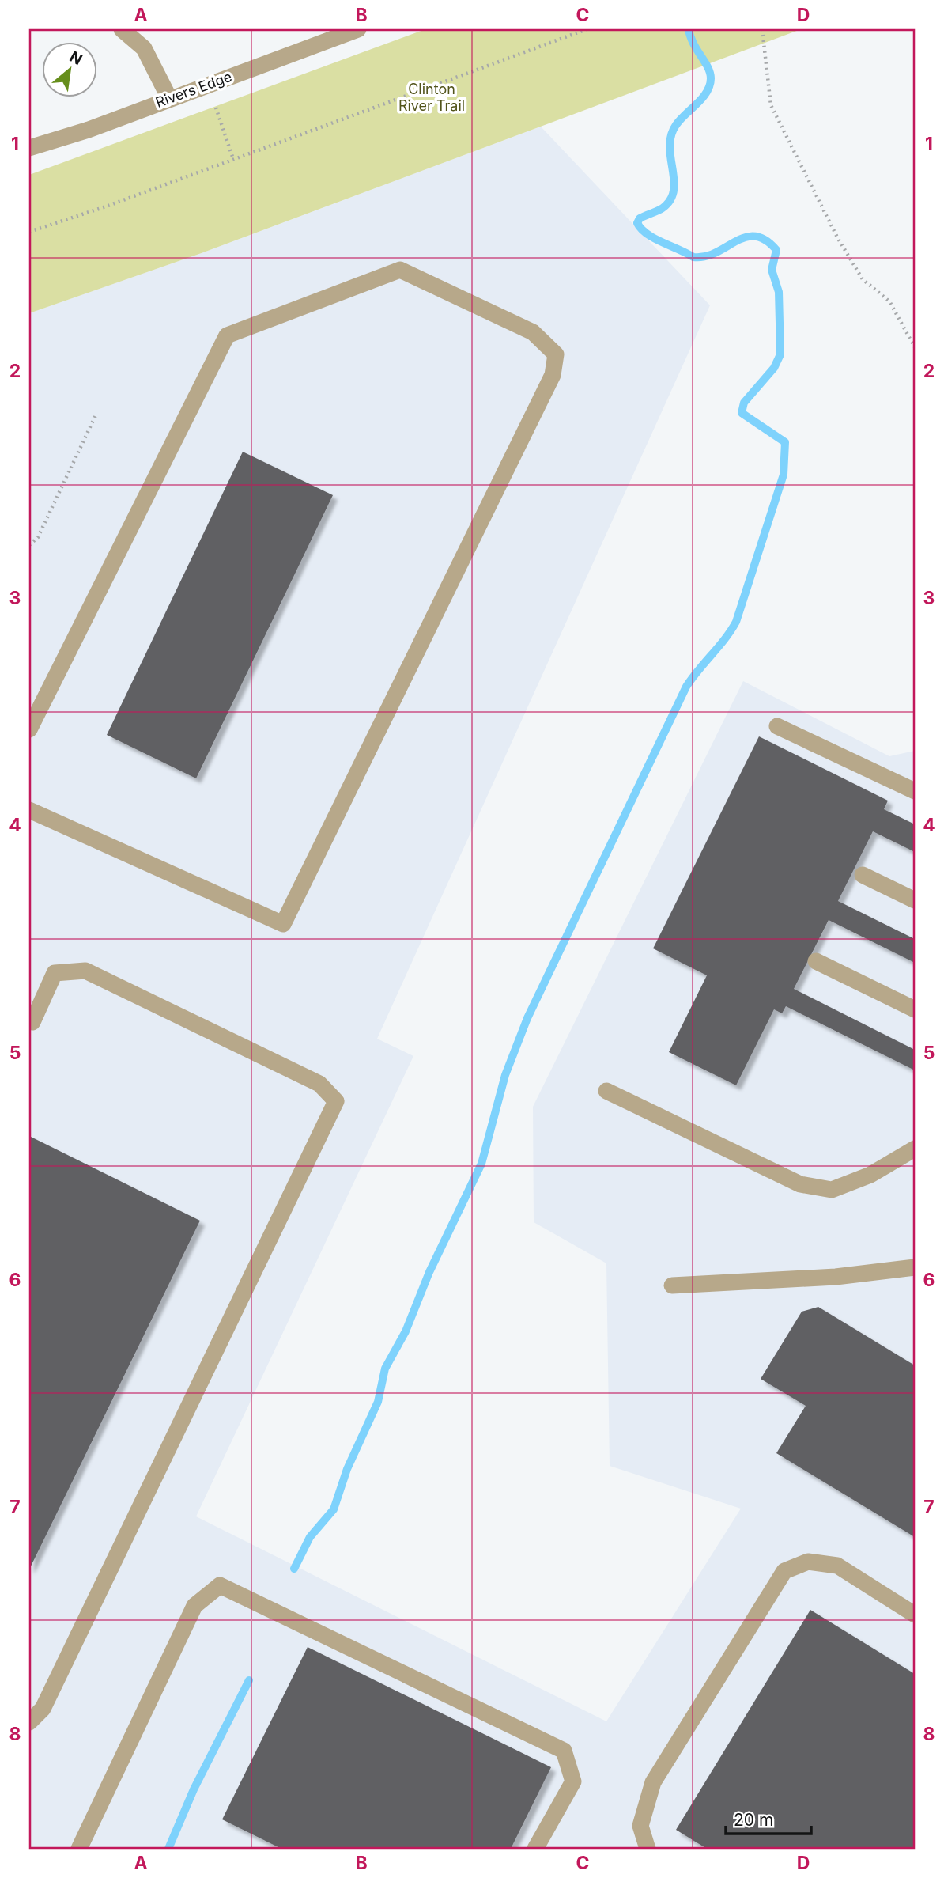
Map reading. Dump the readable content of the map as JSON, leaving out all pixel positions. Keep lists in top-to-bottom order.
{
  "streets": {
    "street": ["Rivers Edge"]
  },
  "parks": ["Clinton River Trail"],
  "scale_bar": "20 m",
  "north": "top right",
  "grid": {
    "columns": [
      "A",
      "B",
      "C",
      "D"
    ],
    "rows": [
      "1",
      "2",
      "3",
      "4",
      "5",
      "6",
      "7",
      "8"
    ]
  }
}
